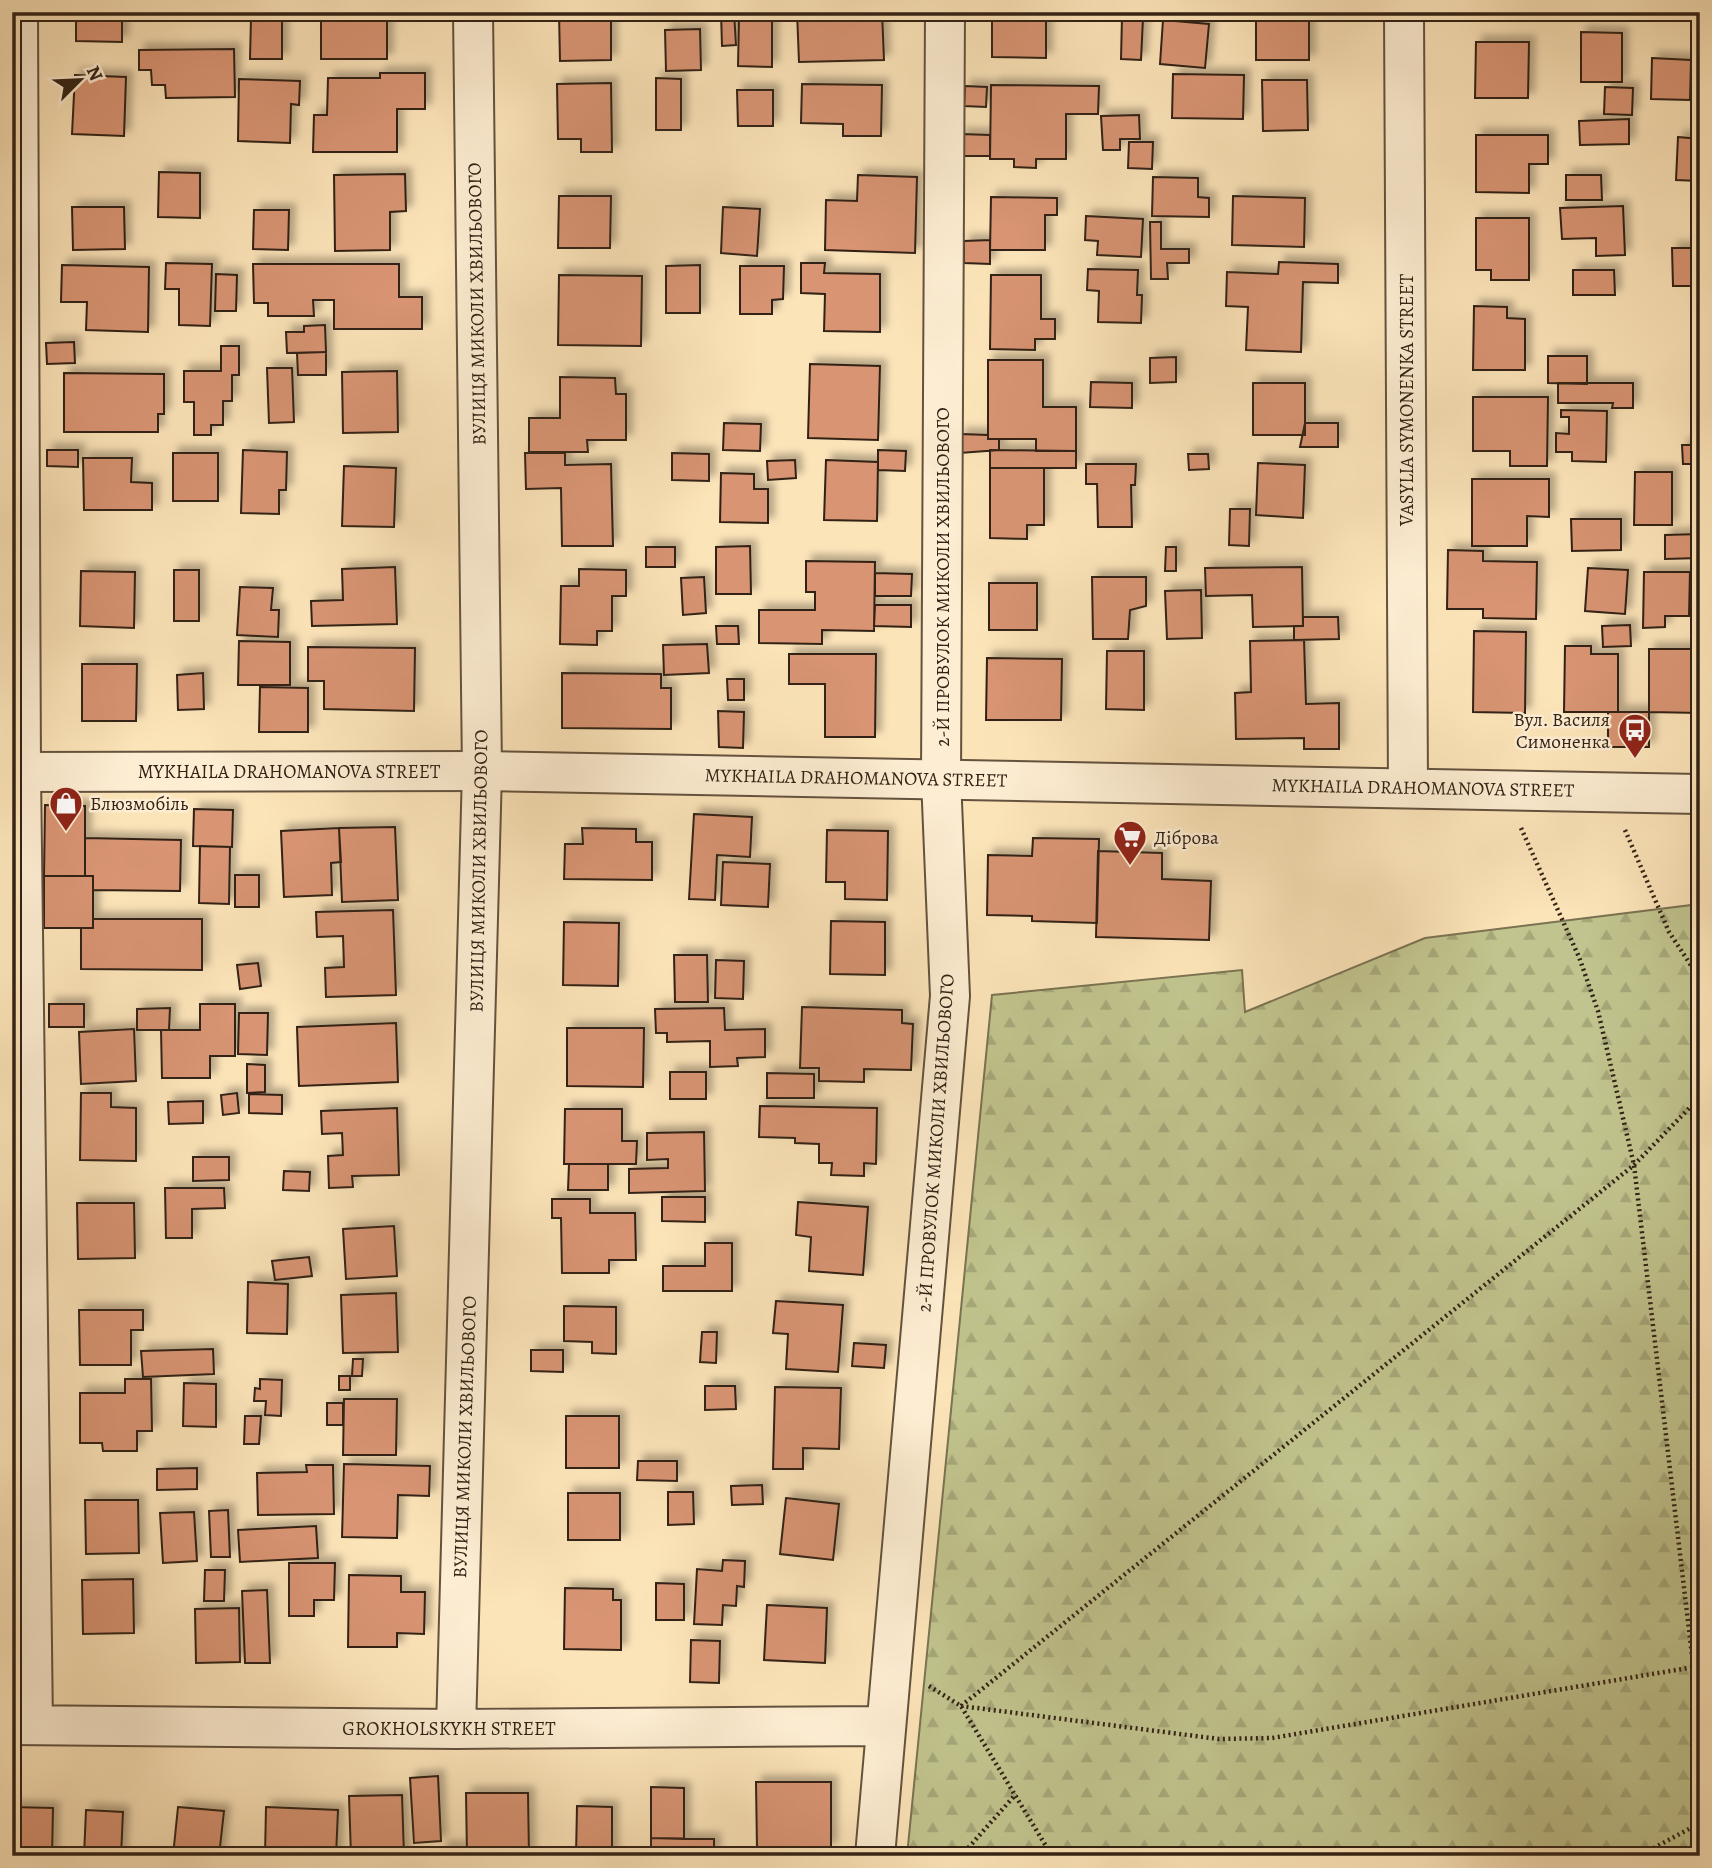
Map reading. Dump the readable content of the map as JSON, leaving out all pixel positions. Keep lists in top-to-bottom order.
{
  "streets": {
    "street": [
      "ВУЛИЦЯ МИКОЛИ ХВИЛЬОВОГО",
      "VASYLIA SYMONENKA STREET",
      "2-Й ПРОВУЛОК МИКОЛИ ХВИЛЬОВОГО",
      "MYKHAILA DRAHOMANOVA STREET",
      "GROKHOLSKYKH STREET"
    ]
  },
  "crossings": [
    ["ВУЛИЦЯ МИКОЛИ ХВИЛЬОВОГО", "MYKHAILA DRAHOMANOVA STREET"],
    ["ВУЛИЦЯ МИКОЛИ ХВИЛЬОВОГО", "GROKHOLSKYKH STREET"],
    ["VASYLIA SYMONENKA STREET", "MYKHAILA DRAHOMANOVA STREET"],
    ["2-Й ПРОВУЛОК МИКОЛИ ХВИЛЬОВОГО", "MYKHAILA DRAHOMANOVA STREET"],
    ["2-Й ПРОВУЛОК МИКОЛИ ХВИЛЬОВОГО", "GROKHOLSKYKH STREET"]
  ],
  "places": {
    "bus stop": ["Вул. Василя Симоненка"],
    "shop": ["Блюзмобіль"],
    "supermarket": ["Діброва"]
  },
  "north": "top right"
}
